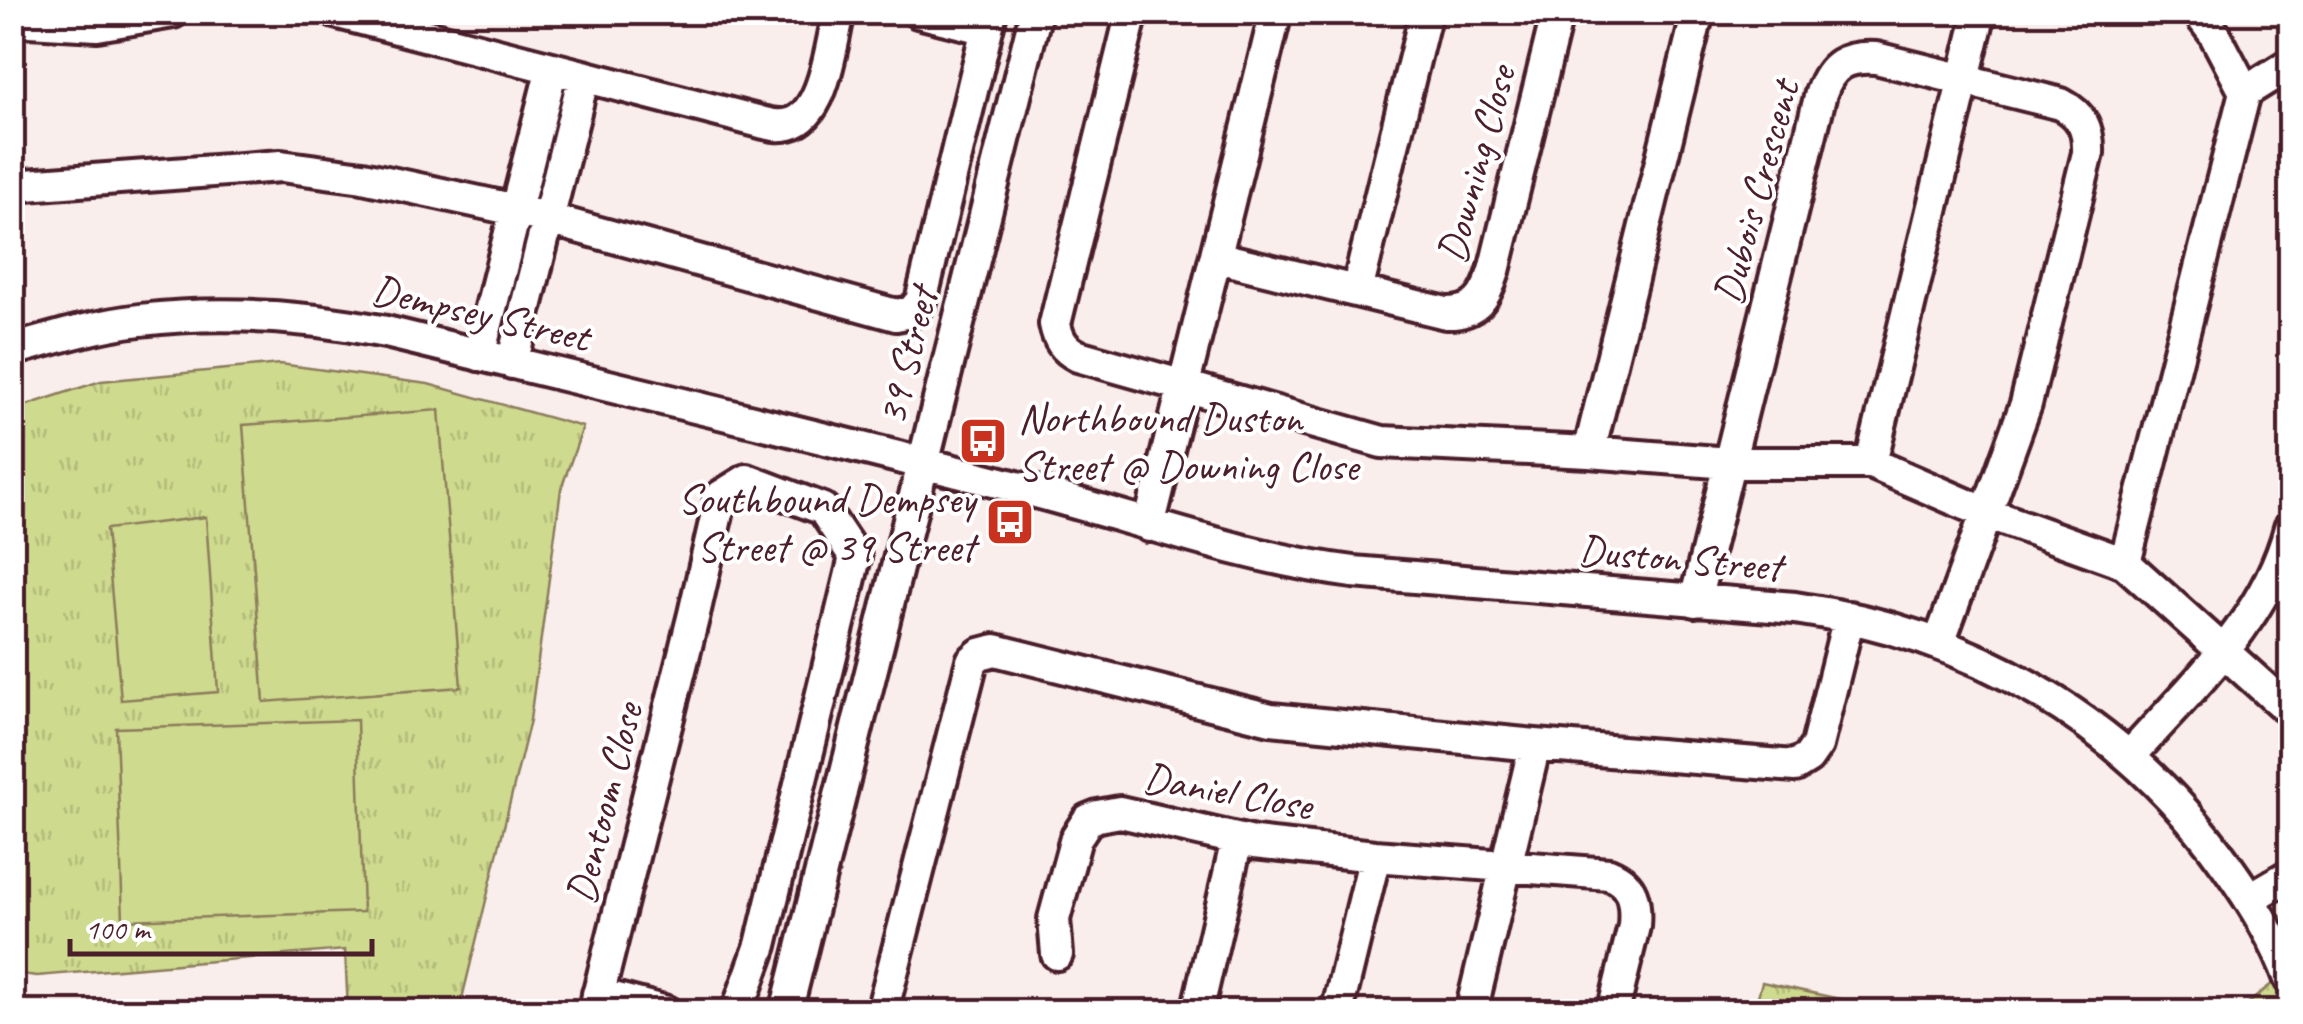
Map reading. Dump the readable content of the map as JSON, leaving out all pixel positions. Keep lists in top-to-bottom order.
{
  "streets": {
    "street": [
      "Downing Close",
      "Dubois Crescent",
      "Dempsey Street",
      "39 Street",
      "Duston Street",
      "Daniel Close",
      "Dentoom Close"
    ]
  },
  "crossings": [
    ["Dubois Crescent", "Duston Street"],
    ["Dempsey Street", "39 Street"],
    ["Dempsey Street", "Duston Street"],
    ["39 Street", "Duston Street"]
  ],
  "places": {
    "bus stop": ["Northbound Duston Street @ Downing Close", "Southbound Dempsey Street @ 39 Street"]
  },
  "scale_bar": "100 m"
}
